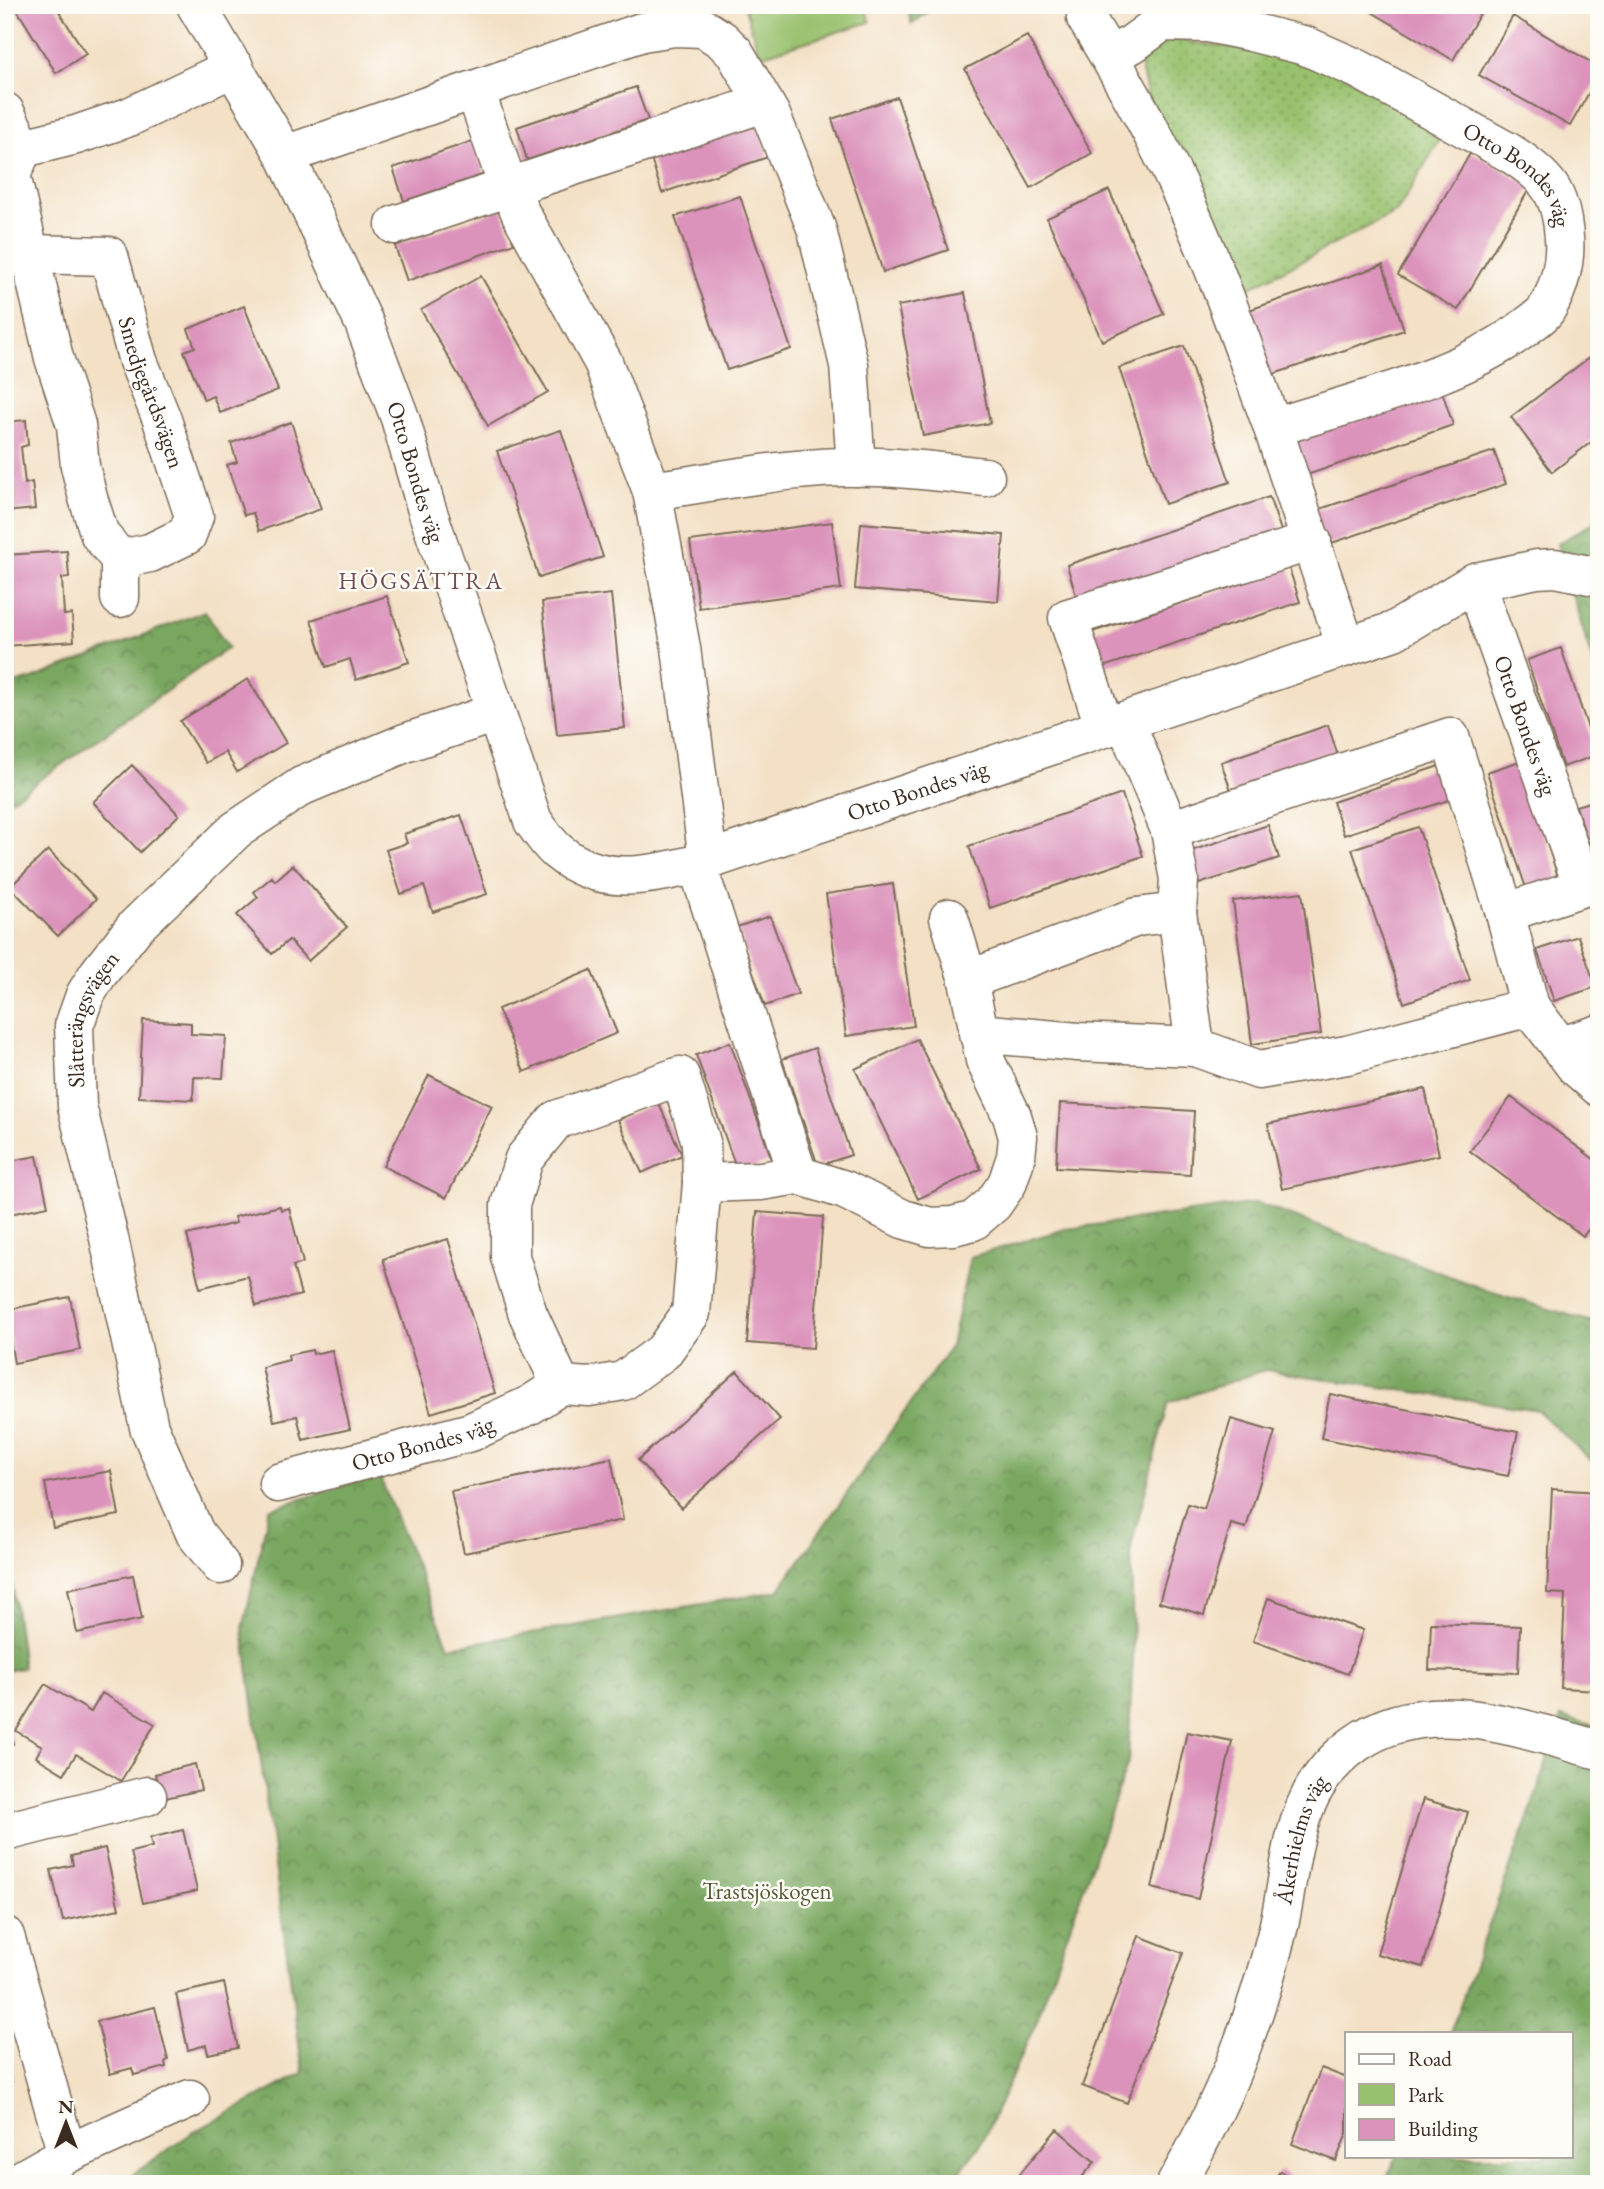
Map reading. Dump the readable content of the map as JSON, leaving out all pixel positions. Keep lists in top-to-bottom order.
{
  "streets": {
    "street": [
      "Otto Bondes väg",
      "Smedjegårdsvägen",
      "Slåtterängsvägen",
      "Åkerhielms väg"
    ]
  },
  "crossings": [
    ["Otto Bondes väg", "Slåtterängsvägen"]
  ],
  "districts": ["HÖGSÄTTRA"],
  "parks": ["Trastsjöskogen"],
  "legend": ["Road", "Park", "Building"],
  "north": "top"
}
